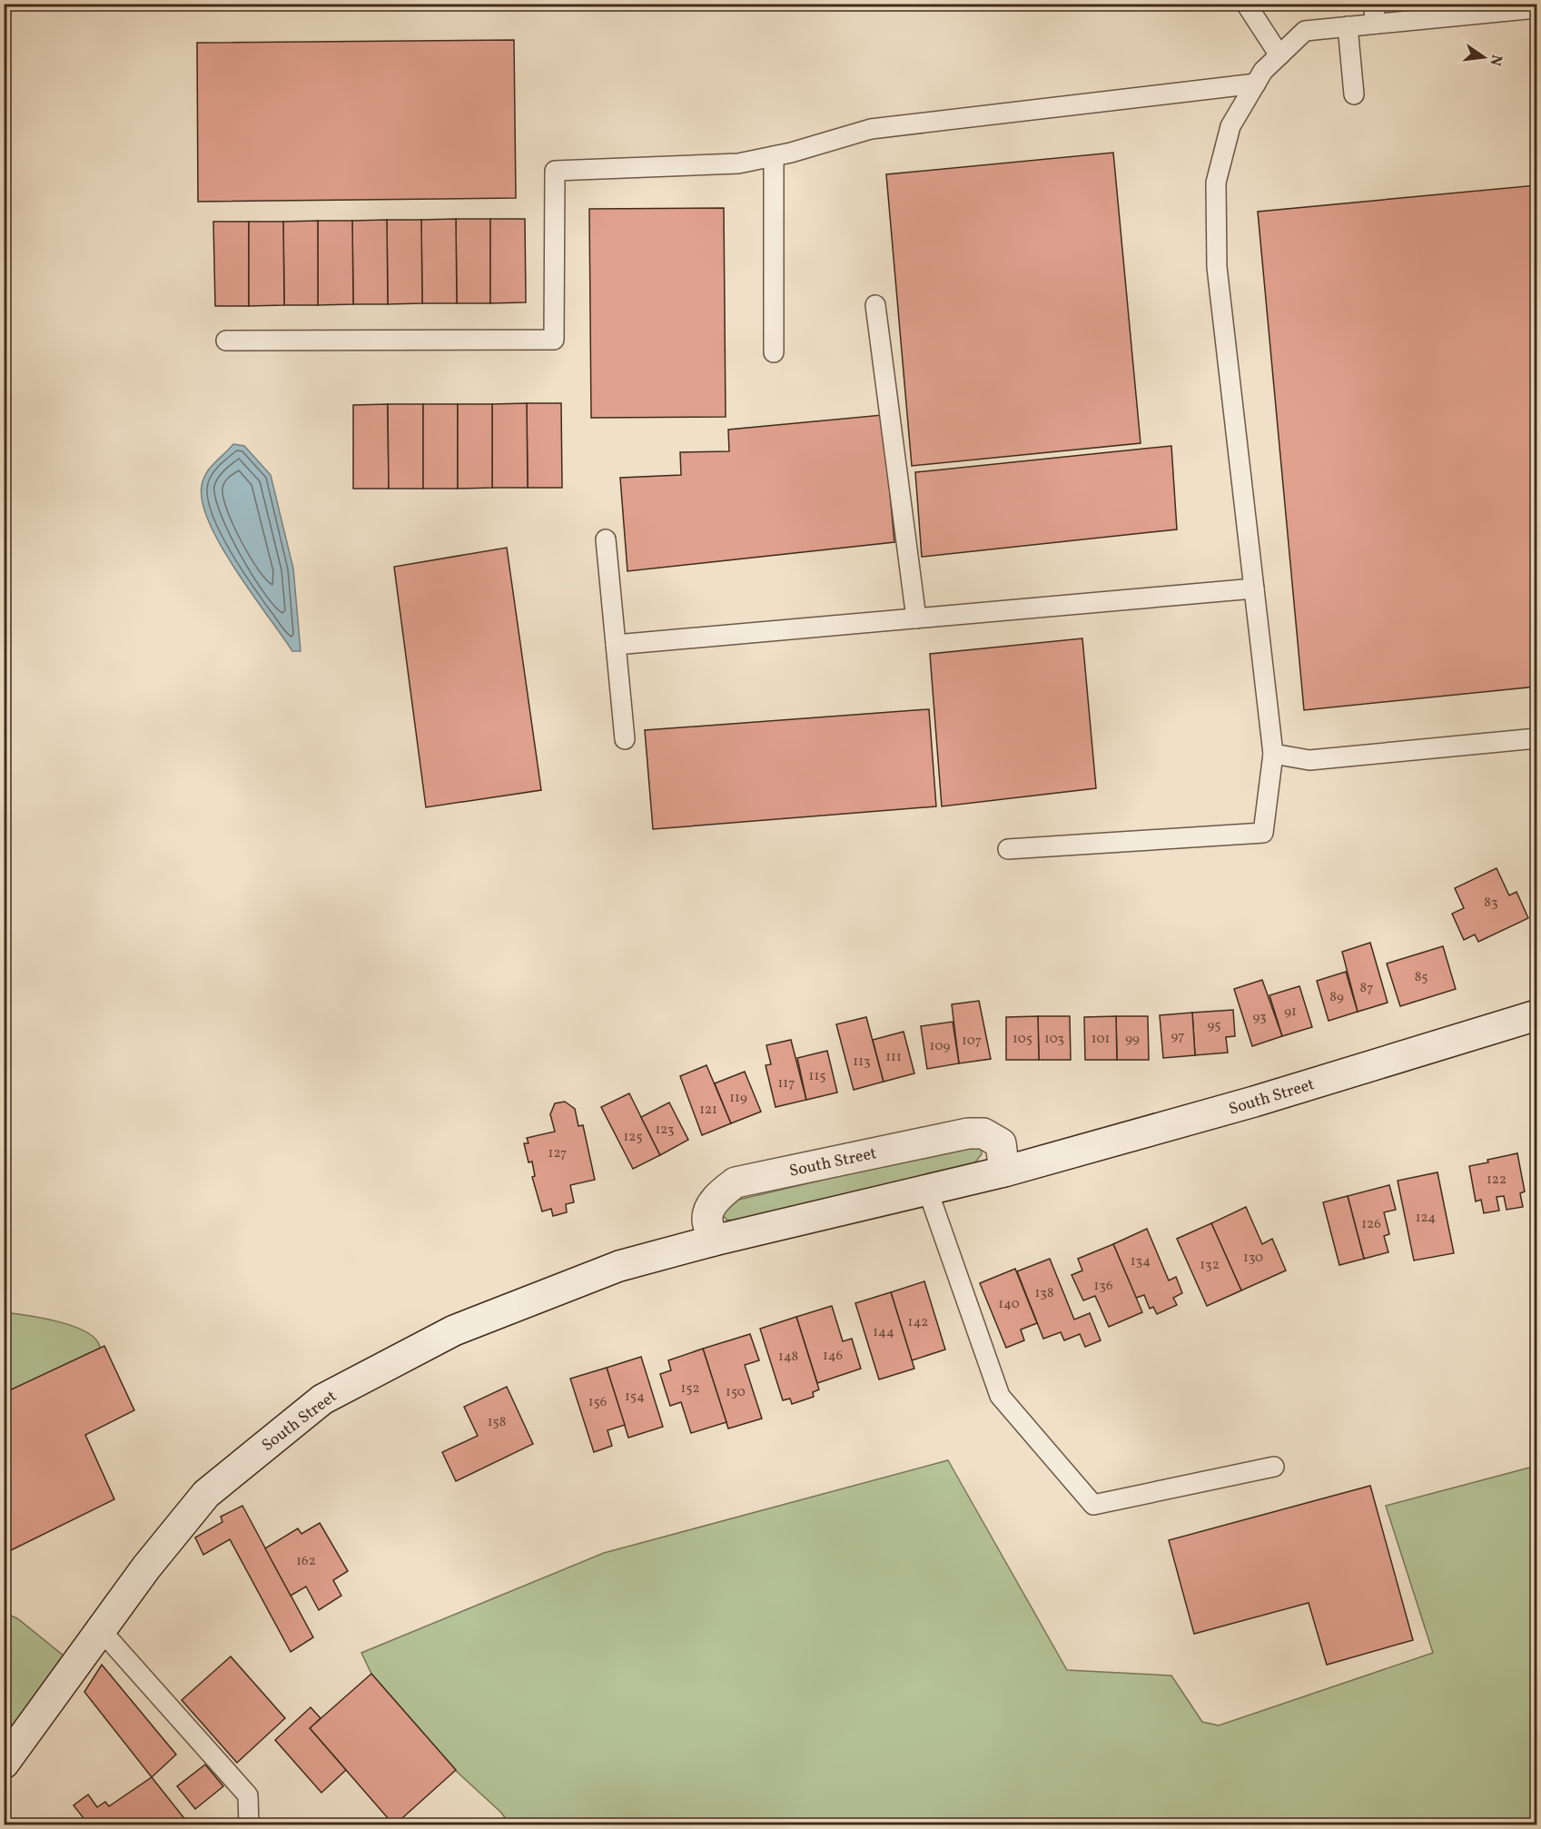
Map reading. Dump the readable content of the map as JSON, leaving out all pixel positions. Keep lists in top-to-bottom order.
{
  "streets": {
    "street": ["South Street"]
  },
  "house_numbers": [
    "83",
    "85",
    "87",
    "89",
    "91",
    "93",
    "95",
    "97",
    "105",
    "103",
    "101",
    "99",
    "107",
    "109",
    "111",
    "113",
    "115",
    "117",
    "119",
    "121",
    "123",
    "125",
    "127",
    "122",
    "124",
    "126",
    "130",
    "134",
    "132",
    "136",
    "138",
    "140",
    "142",
    "144",
    "146",
    "148",
    "152",
    "150",
    "154",
    "156",
    "158",
    "162"
  ],
  "north": "right"
}
